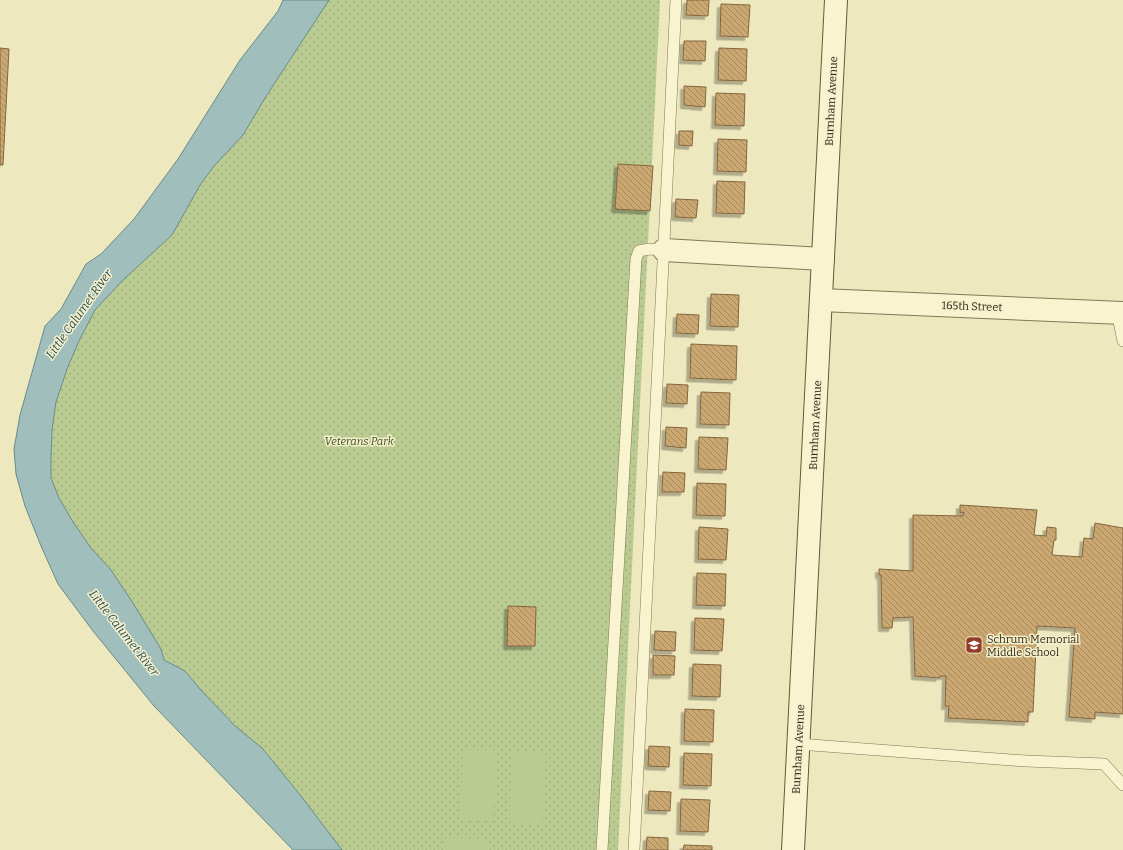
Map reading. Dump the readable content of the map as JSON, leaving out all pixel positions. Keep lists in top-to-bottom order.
{
  "streets": {
    "main road": ["Burnham Avenue", "165th Street"]
  },
  "crossings": [
    ["Burnham Avenue", "165th Street"]
  ],
  "water": ["Little Calumet River"],
  "parks": ["Veterans Park"],
  "places": {
    "school or university": ["Schrum Memorial Middle School"]
  }
}
